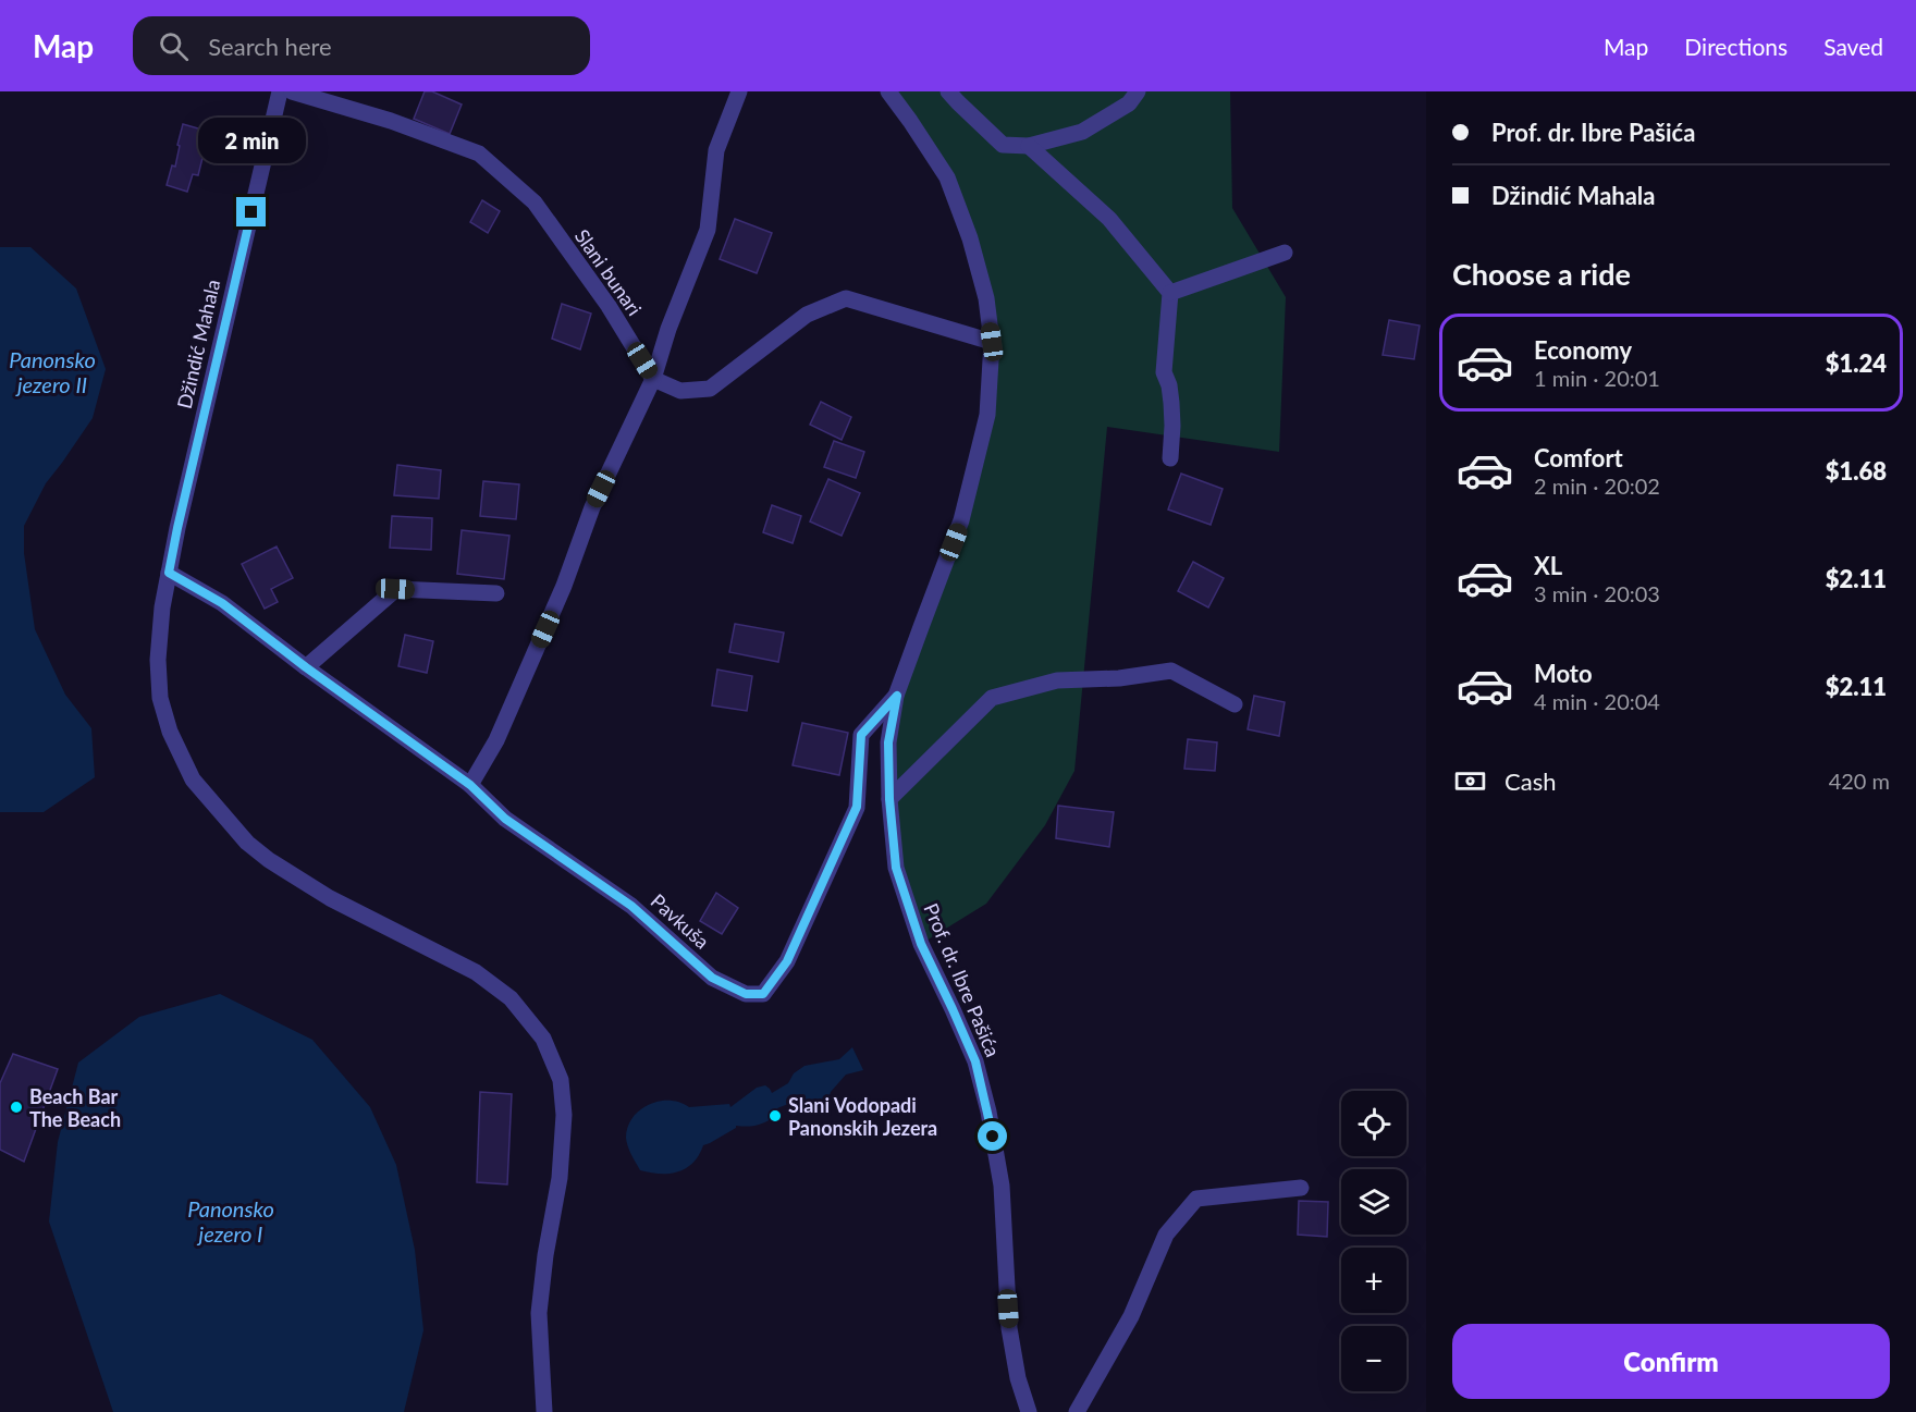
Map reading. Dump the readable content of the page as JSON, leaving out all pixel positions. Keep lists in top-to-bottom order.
{
  "streets": {
    "street": [
      "Slani bunari",
      "Džindić Mahala",
      "Pavkuša",
      "Prof. dr. Ibre Pašića"
    ]
  },
  "crossings": [
    ["Džindić Mahala", "Pavkuša"],
    ["Pavkuša", "Prof. dr. Ibre Pašića"]
  ],
  "water": ["Panonsko jezero II", "Panonsko jezero I"],
  "places": ["Beach Bar The Beach", "Slani Vodopadi Panonskih Jezera"],
  "page": {
    "header": "Map",
    "search": "Search here",
    "nav": ["Map", "Directions", "Saved"],
    "banner": ["Prof. dr. Ibre Pašića", "Džindić Mahala"],
    "bubble": "2 min",
    "heading": "Choose a ride",
    "list": [
      {
        "name": "Economy",
        "note": "1 min · 20:01",
        "value": "$1.24"
      },
      {
        "name": "Comfort",
        "note": "2 min · 20:02",
        "value": "$1.68"
      },
      {
        "name": "XL",
        "note": "3 min · 20:03",
        "value": "$2.11"
      },
      {
        "name": "Moto",
        "note": "4 min · 20:04",
        "value": "$2.11"
      }
    ],
    "pay": ["Cash", "420 m"],
    "map_buttons": ["+", "−"],
    "buttons": "Confirm"
  }
}
